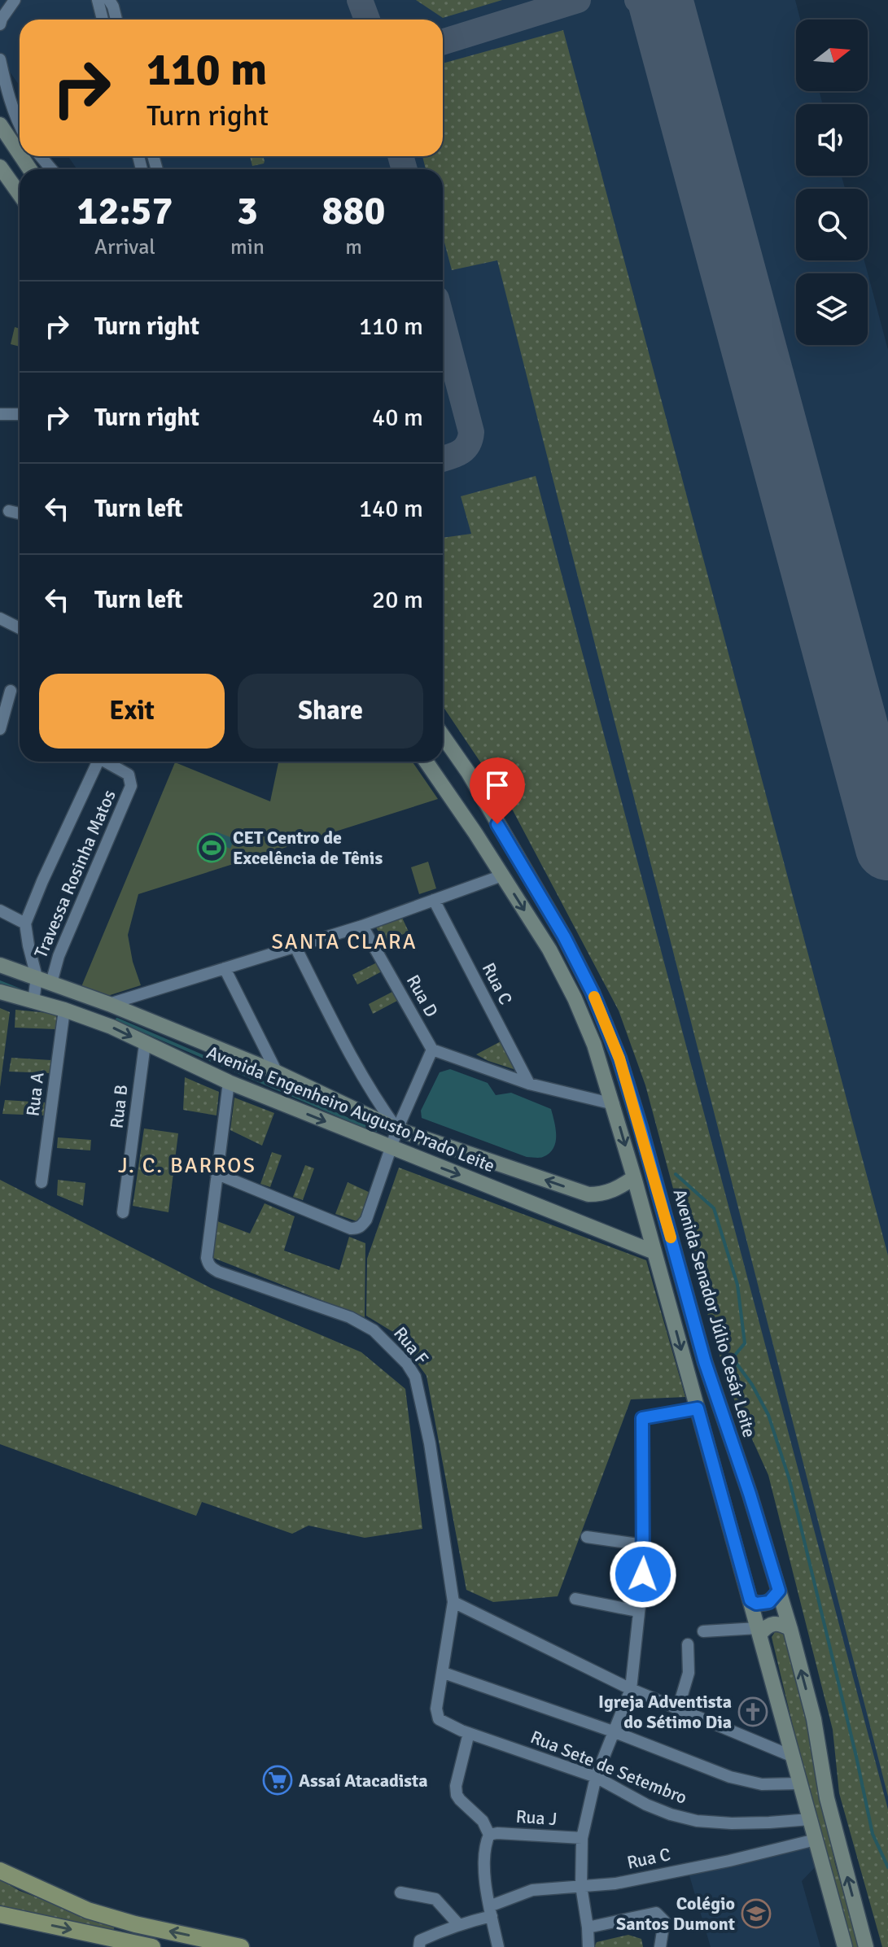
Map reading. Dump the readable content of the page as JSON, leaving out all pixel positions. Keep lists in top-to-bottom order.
{
  "streets": {
    "main road": ["Avenida Engenheiro Augusto Prado Leite", "Avenida Senador Júlio Cesár Leite"],
    "street": [
      "Travessa Rosinha Matos",
      "Rua C",
      "Rua D",
      "Rua A",
      "Rua B",
      "Rua F",
      "Rua Sete de Setembro",
      "Rua J"
    ]
  },
  "crossings": [
    ["Travessa Rosinha Matos", "Avenida Engenheiro Augusto Prado Leite"],
    ["Rua A", "Avenida Engenheiro Augusto Prado Leite"],
    ["Rua B", "Avenida Engenheiro Augusto Prado Leite"],
    ["Rua F", "Rua Sete de Setembro"]
  ],
  "districts": ["SANTA CLARA", "J. C. BARROS"],
  "places": {
    "sports": ["CET Centro de Excelência de Tênis"],
    "church": ["Igreja Adventista do Sétimo Dia"],
    "supermarket": ["Assaí Atacadista"],
    "school or university": ["Colégio Santos Dumont"]
  },
  "north": "right",
  "page": {
    "turn": ["110 m", "Turn right"],
    "eta": [
      "12:57",
      "Arrival",
      "3",
      "min",
      "880",
      "m"
    ],
    "list": [
      {
        "name": "Turn right",
        "value": "110 m"
      },
      {
        "name": "Turn right",
        "value": "40 m"
      },
      {
        "name": "Turn left",
        "value": "140 m"
      },
      {
        "name": "Turn left",
        "value": "20 m"
      }
    ],
    "buttons": ["Exit", "Share"]
  }
}
